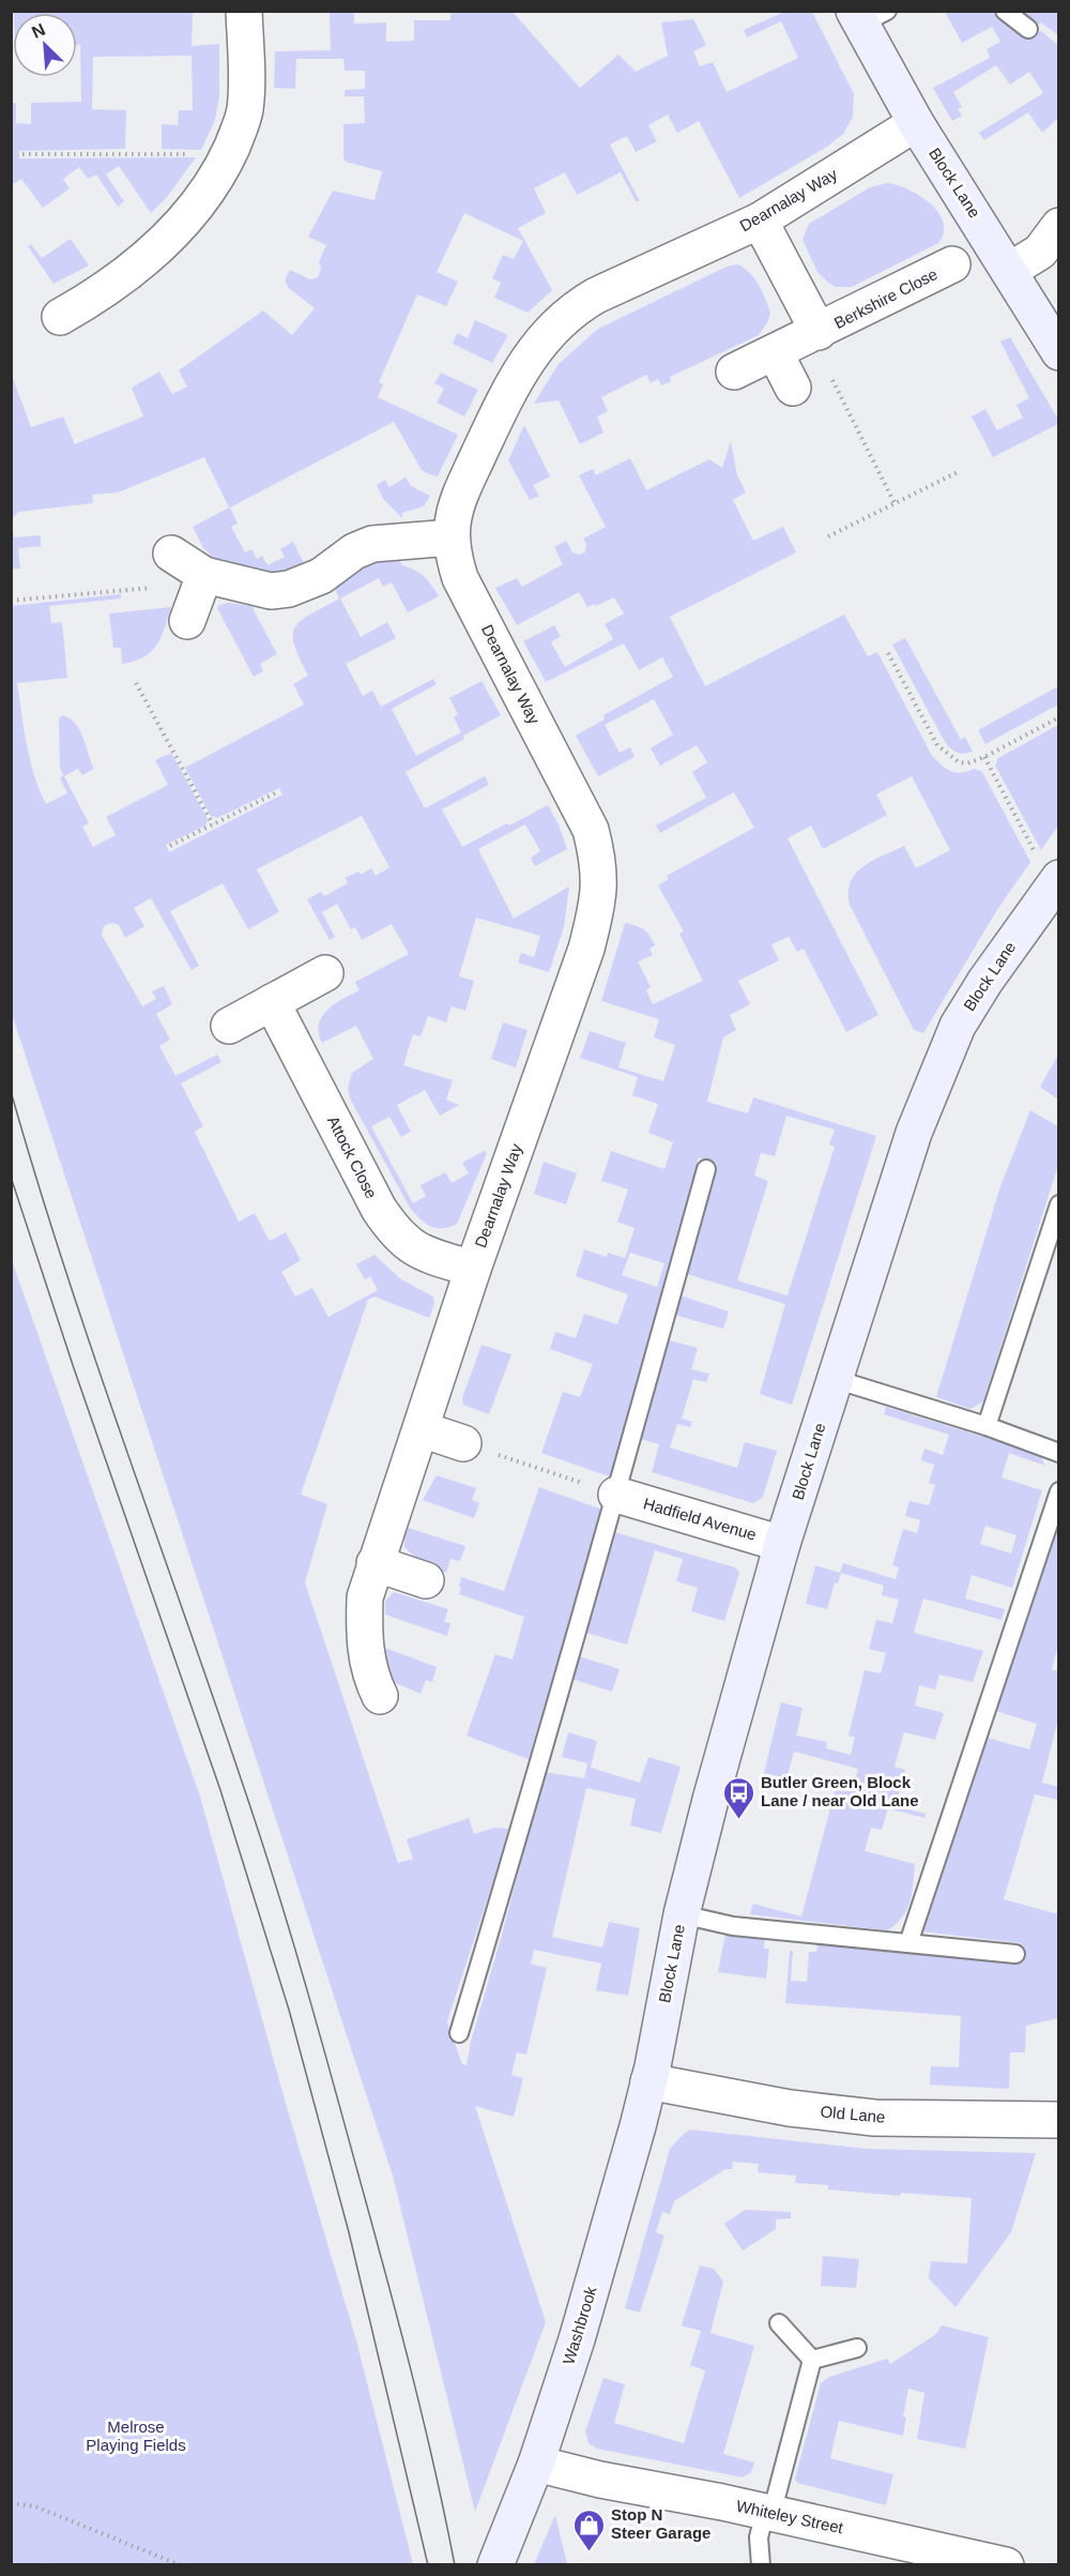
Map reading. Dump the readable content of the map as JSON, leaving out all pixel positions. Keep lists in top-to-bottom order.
{
  "streets": {
    "main road": ["Block Lane", "Washbrook"],
    "street": [
      "Dearnalay Way",
      "Berkshire Close",
      "Attock Close",
      "Hadfield Avenue",
      "Old Lane",
      "Whiteley Street"
    ]
  },
  "crossings": [
    ["Block Lane", "Dearnalay Way"],
    ["Block Lane", "Hadfield Avenue"],
    ["Block Lane", "Old Lane"],
    ["Block Lane", "Washbrook"],
    ["Dearnalay Way", "Berkshire Close"],
    ["Dearnalay Way", "Attock Close"],
    ["Old Lane", "Washbrook"],
    ["Washbrook", "Whiteley Street"]
  ],
  "parks": ["Melrose Playing Fields"],
  "places": {
    "bus stop": ["Butler Green, Block Lane / near Old Lane"],
    "shop": ["Stop N Steer Garage"]
  },
  "north": "top left"
}
